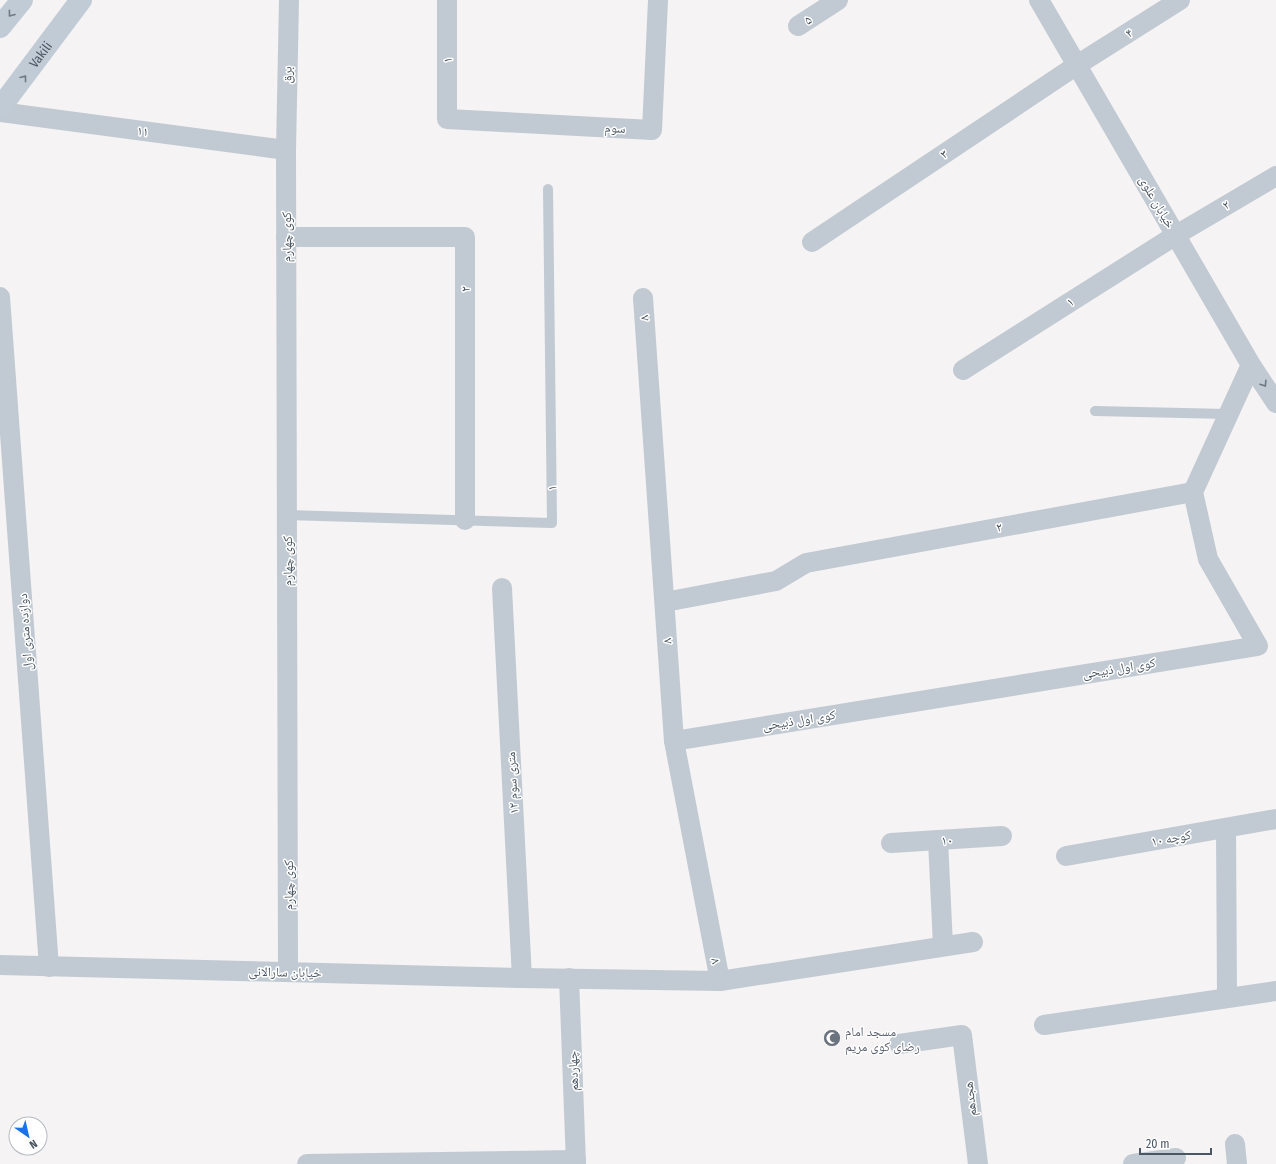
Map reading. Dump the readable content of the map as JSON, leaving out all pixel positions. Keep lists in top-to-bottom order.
{
  "streets": {
    "street": [
      "۵",
      "۴",
      "Vakili",
      "۱",
      "برق",
      "سوم",
      "۱۱",
      "۳",
      "خیابان علوی",
      "۲",
      "کوی چهارم",
      "۸",
      "دوازده متری اول",
      "کوی اول ذبیحی",
      "۱۲ متری سوم",
      "کوچه ۱۰",
      "۱۰",
      "خیابان سارالانی",
      "چهاردهم",
      "هجدهم"
    ]
  },
  "crossings": [
    ["۴", "۳"],
    ["۴", "خیابان علوی"],
    ["۱", "سوم"],
    ["۱", "خیابان علوی"],
    ["۱", "۲"],
    ["۱", "کوی چهارم"],
    ["برق", "۱۱"],
    ["برق", "کوی چهارم"],
    ["۱۱", "کوی چهارم"],
    ["۳", "خیابان علوی"],
    ["خیابان علوی", "۲"],
    ["۲", "کوی چهارم"],
    ["۲", "۸"],
    ["۲", "کوی اول ذبیحی"],
    ["کوی چهارم", "خیابان سارالانی"],
    ["۸", "کوی اول ذبیحی"],
    ["۸", "خیابان سارالانی"],
    ["دوازده متری اول", "خیابان سارالانی"],
    ["۱۲ متری سوم", "خیابان سارالانی"],
    ["خیابان سارالانی", "چهاردهم"]
  ],
  "one_way": ["Vakili"],
  "places": {
    "mosque": ["مسجد امام رضای کوی مریم"]
  },
  "scale_bar": "20 m",
  "north": "bottom right"
}
